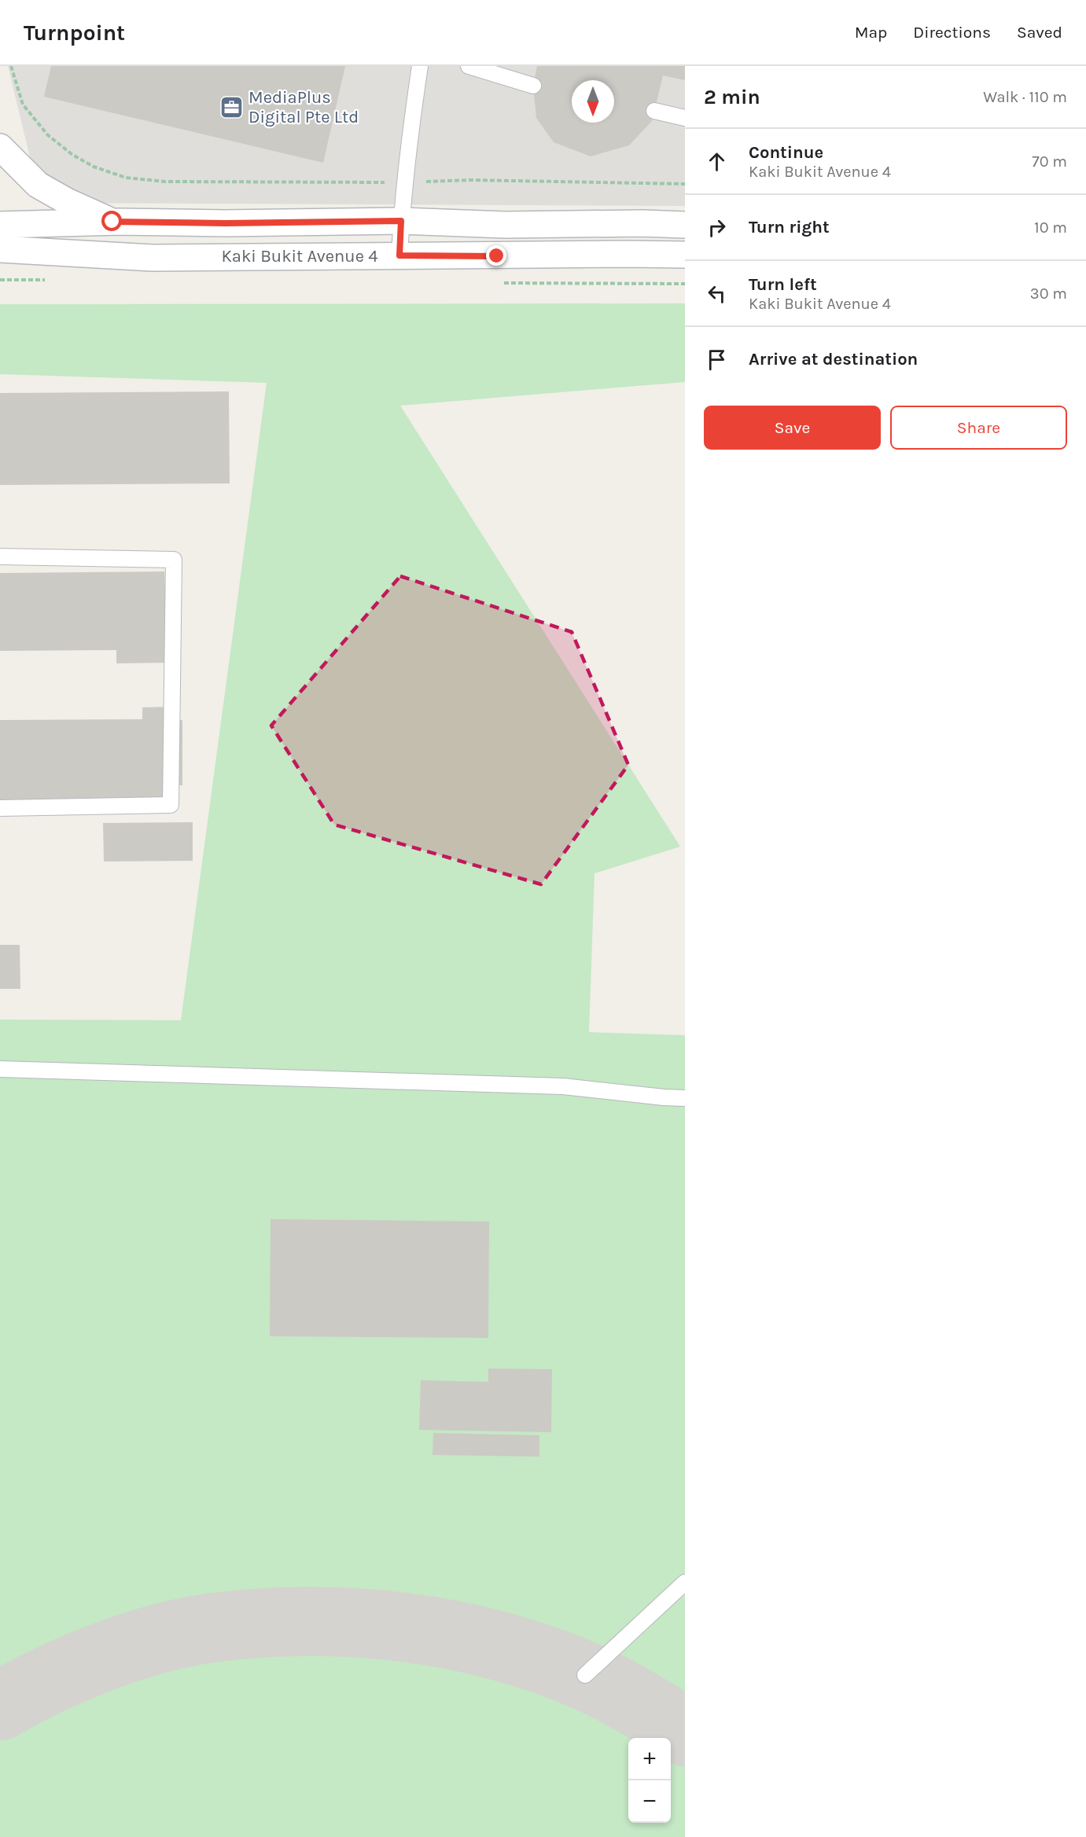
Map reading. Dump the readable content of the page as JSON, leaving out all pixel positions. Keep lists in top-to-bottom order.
{
  "streets": {
    "street": ["Kaki Bukit Avenue 4"]
  },
  "places": {
    "office": ["MediaPlus Digital Pte Ltd"]
  },
  "north": "bottom",
  "page": {
    "header": "Turnpoint",
    "nav": ["Map", "Directions", "Saved"],
    "heading": ["2 min", "Walk · 110 m"],
    "list": [
      ["Continue", "Kaki Bukit Avenue 4", "70 m"],
      ["Turn right", "10 m"],
      ["Turn left", "Kaki Bukit Avenue 4", "30 m"],
      "Arrive at destination"
    ],
    "buttons": ["Save", "Share"],
    "map_buttons": ["+", "−"]
  }
}
